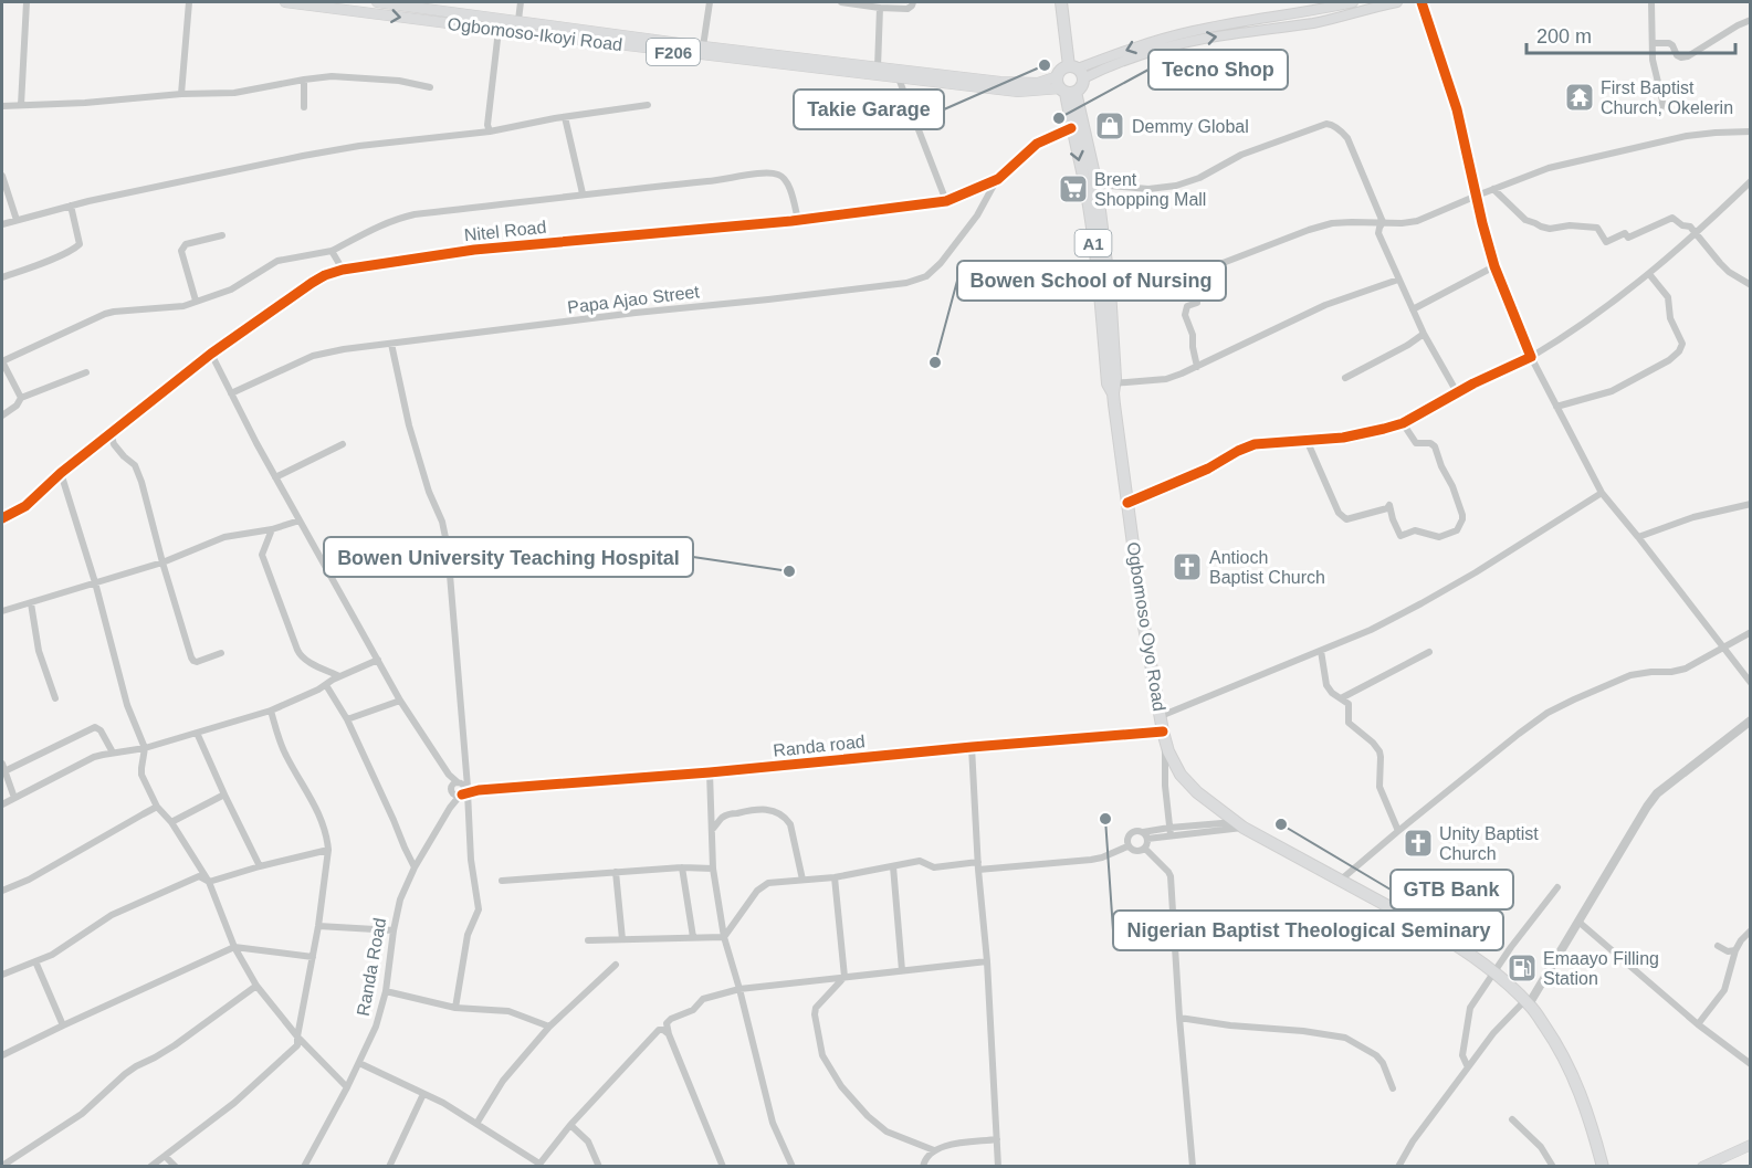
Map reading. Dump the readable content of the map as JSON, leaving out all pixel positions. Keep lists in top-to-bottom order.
{
  "streets": {
    "highway": ["A1", "Ogbomoso Oyo Road"],
    "main road": ["Ogbomoso-Ikoyi Road", "F206"],
    "street": [
      "Nitel Road",
      "Papa Ajao Street",
      "Randa road",
      "Randa Road"
    ]
  },
  "crossings": [
    ["Ogbomoso-Ikoyi Road", "Ogbomoso Oyo Road"],
    ["Nitel Road", "Papa Ajao Street"],
    ["Nitel Road", "Ogbomoso Oyo Road"],
    ["Ogbomoso Oyo Road", "Randa road"],
    ["Randa road", "Randa Road"]
  ],
  "places": {
    "other": [
      "Takie Garage",
      "Tecno Shop",
      "Bowen School of Nursing",
      "Bowen University Teaching Hospital",
      "Nigerian Baptist Theological Seminary",
      "GTB Bank"
    ],
    "temple": ["First Baptist Church, Okelerin"],
    "shop": ["Demmy Global"],
    "supermarket": ["Brent Shopping Mall"],
    "church": ["Antioch Baptist Church", "Unity Baptist Church"],
    "fuel station": ["Emaayo Filling Station"]
  },
  "scale_bar": "200 m"
}
